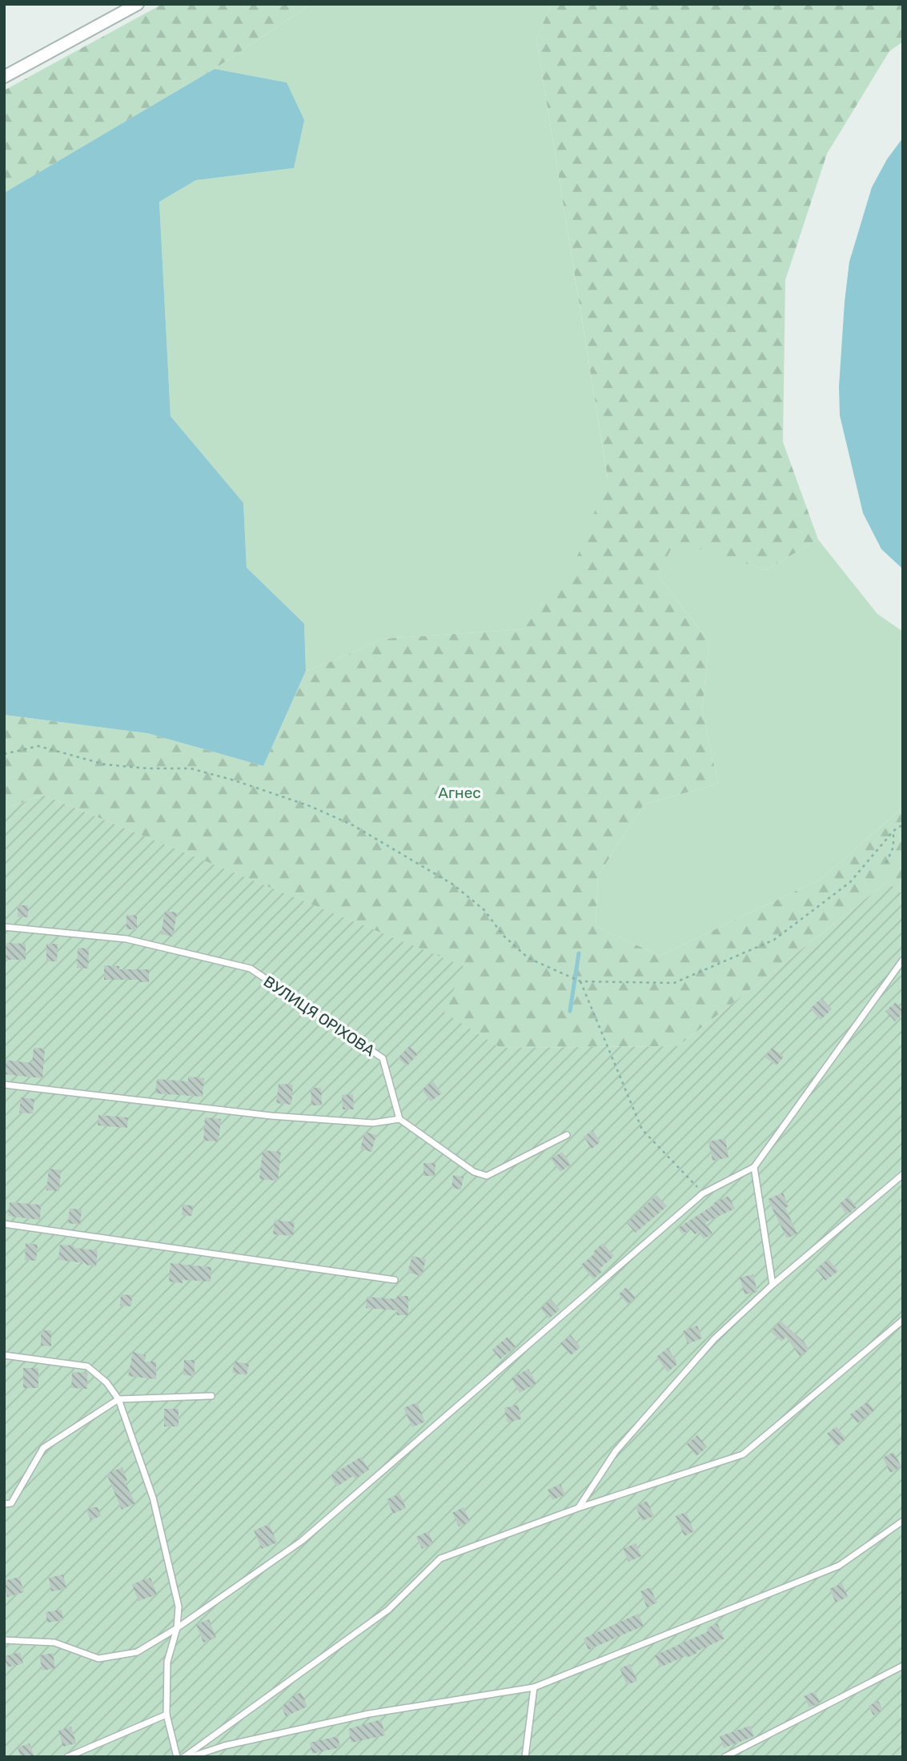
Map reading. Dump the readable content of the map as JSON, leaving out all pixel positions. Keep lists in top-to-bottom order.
{
  "streets": {
    "lane": ["ВУЛИЦЯ ОРІХОВА"]
  },
  "parks": ["Агнес"]
}
